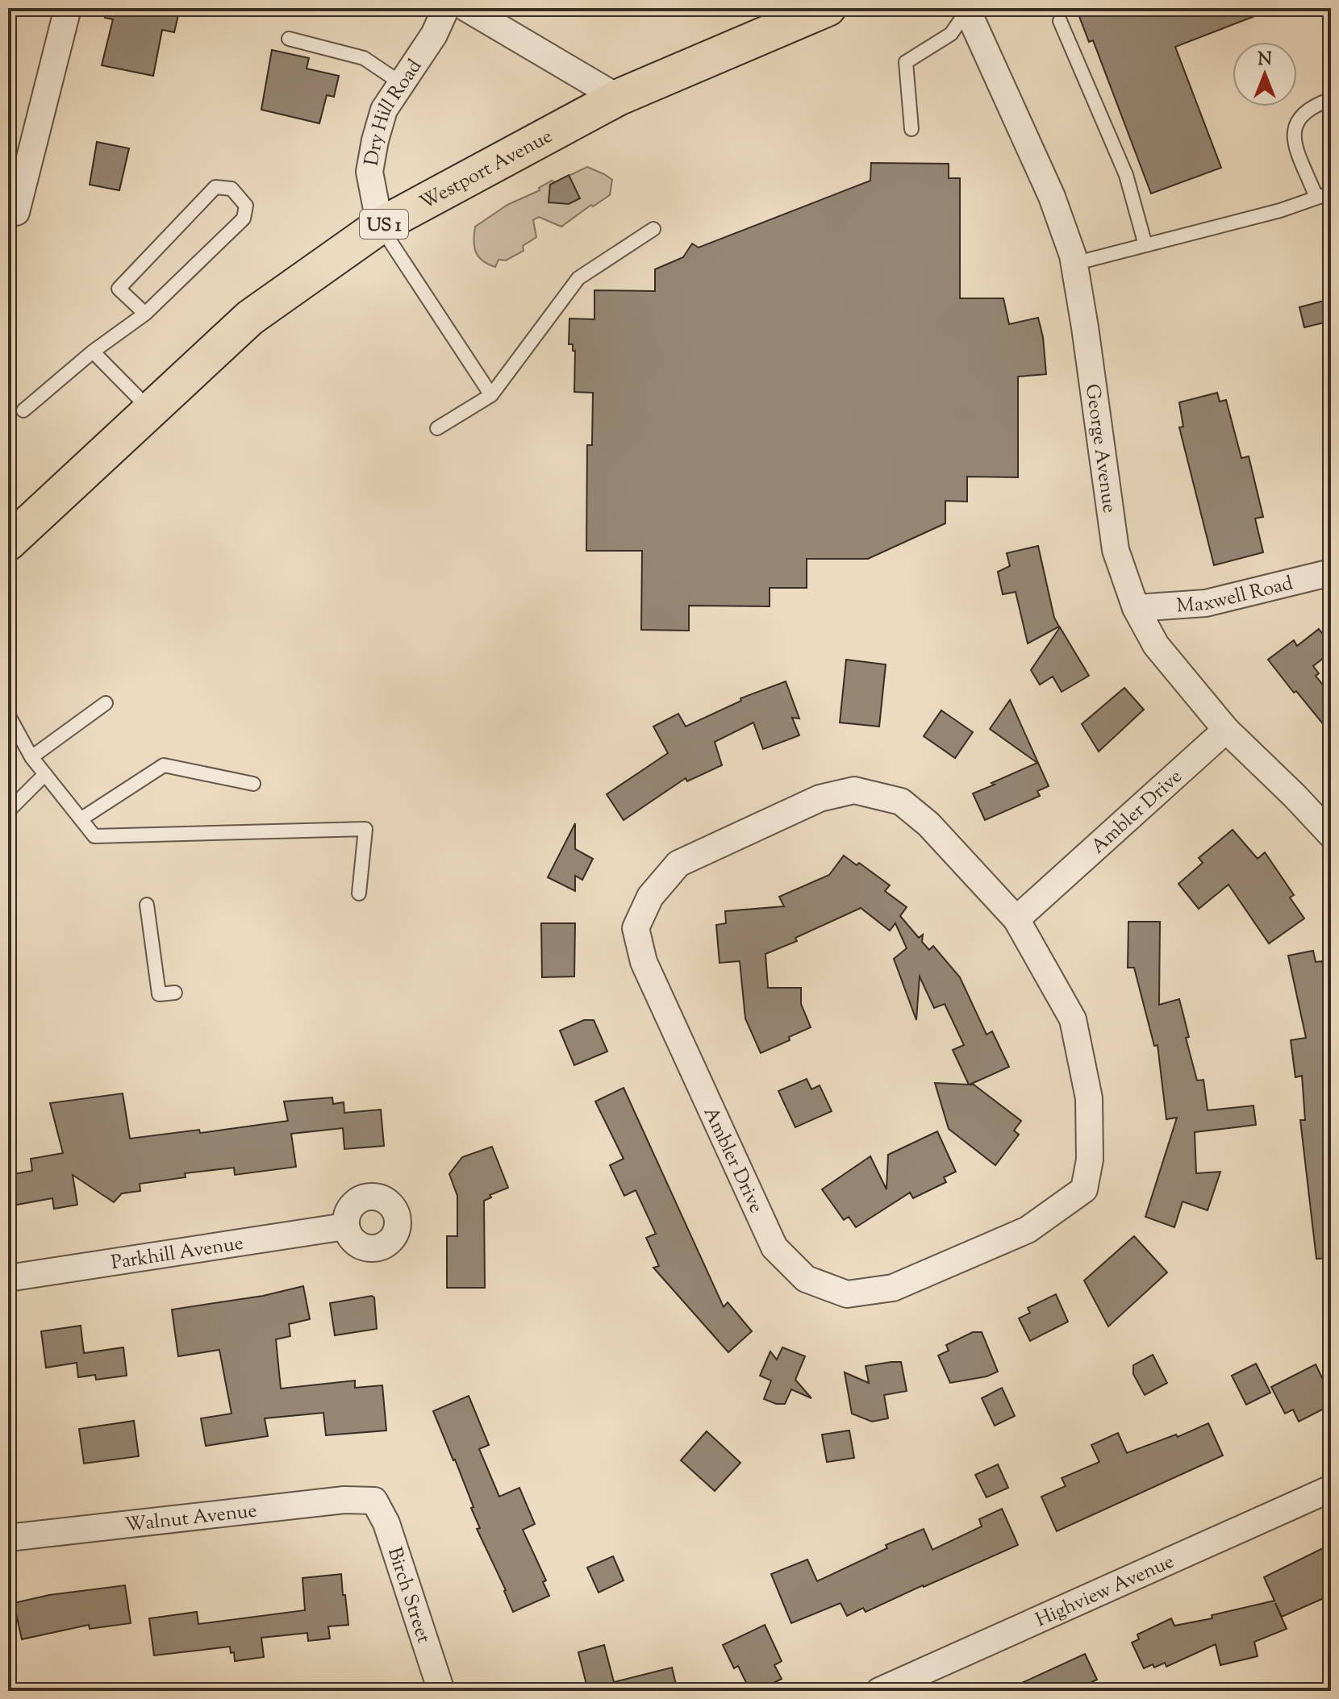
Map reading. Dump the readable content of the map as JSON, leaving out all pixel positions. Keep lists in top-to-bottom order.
{
  "streets": {
    "main road": ["Westport Avenue", "US 1"],
    "street": [
      "Dry Hill Road",
      "George Avenue",
      "Maxwell Road",
      "Ambler Drive",
      "Parkhill Avenue",
      "Walnut Avenue",
      "Highview Avenue",
      "Birch Street"
    ]
  },
  "crossings": [
    ["Dry Hill Road", "Westport Avenue"],
    ["George Avenue", "Maxwell Road"],
    ["George Avenue", "Ambler Drive"],
    ["Walnut Avenue", "Birch Street"]
  ],
  "north": "top"
}
